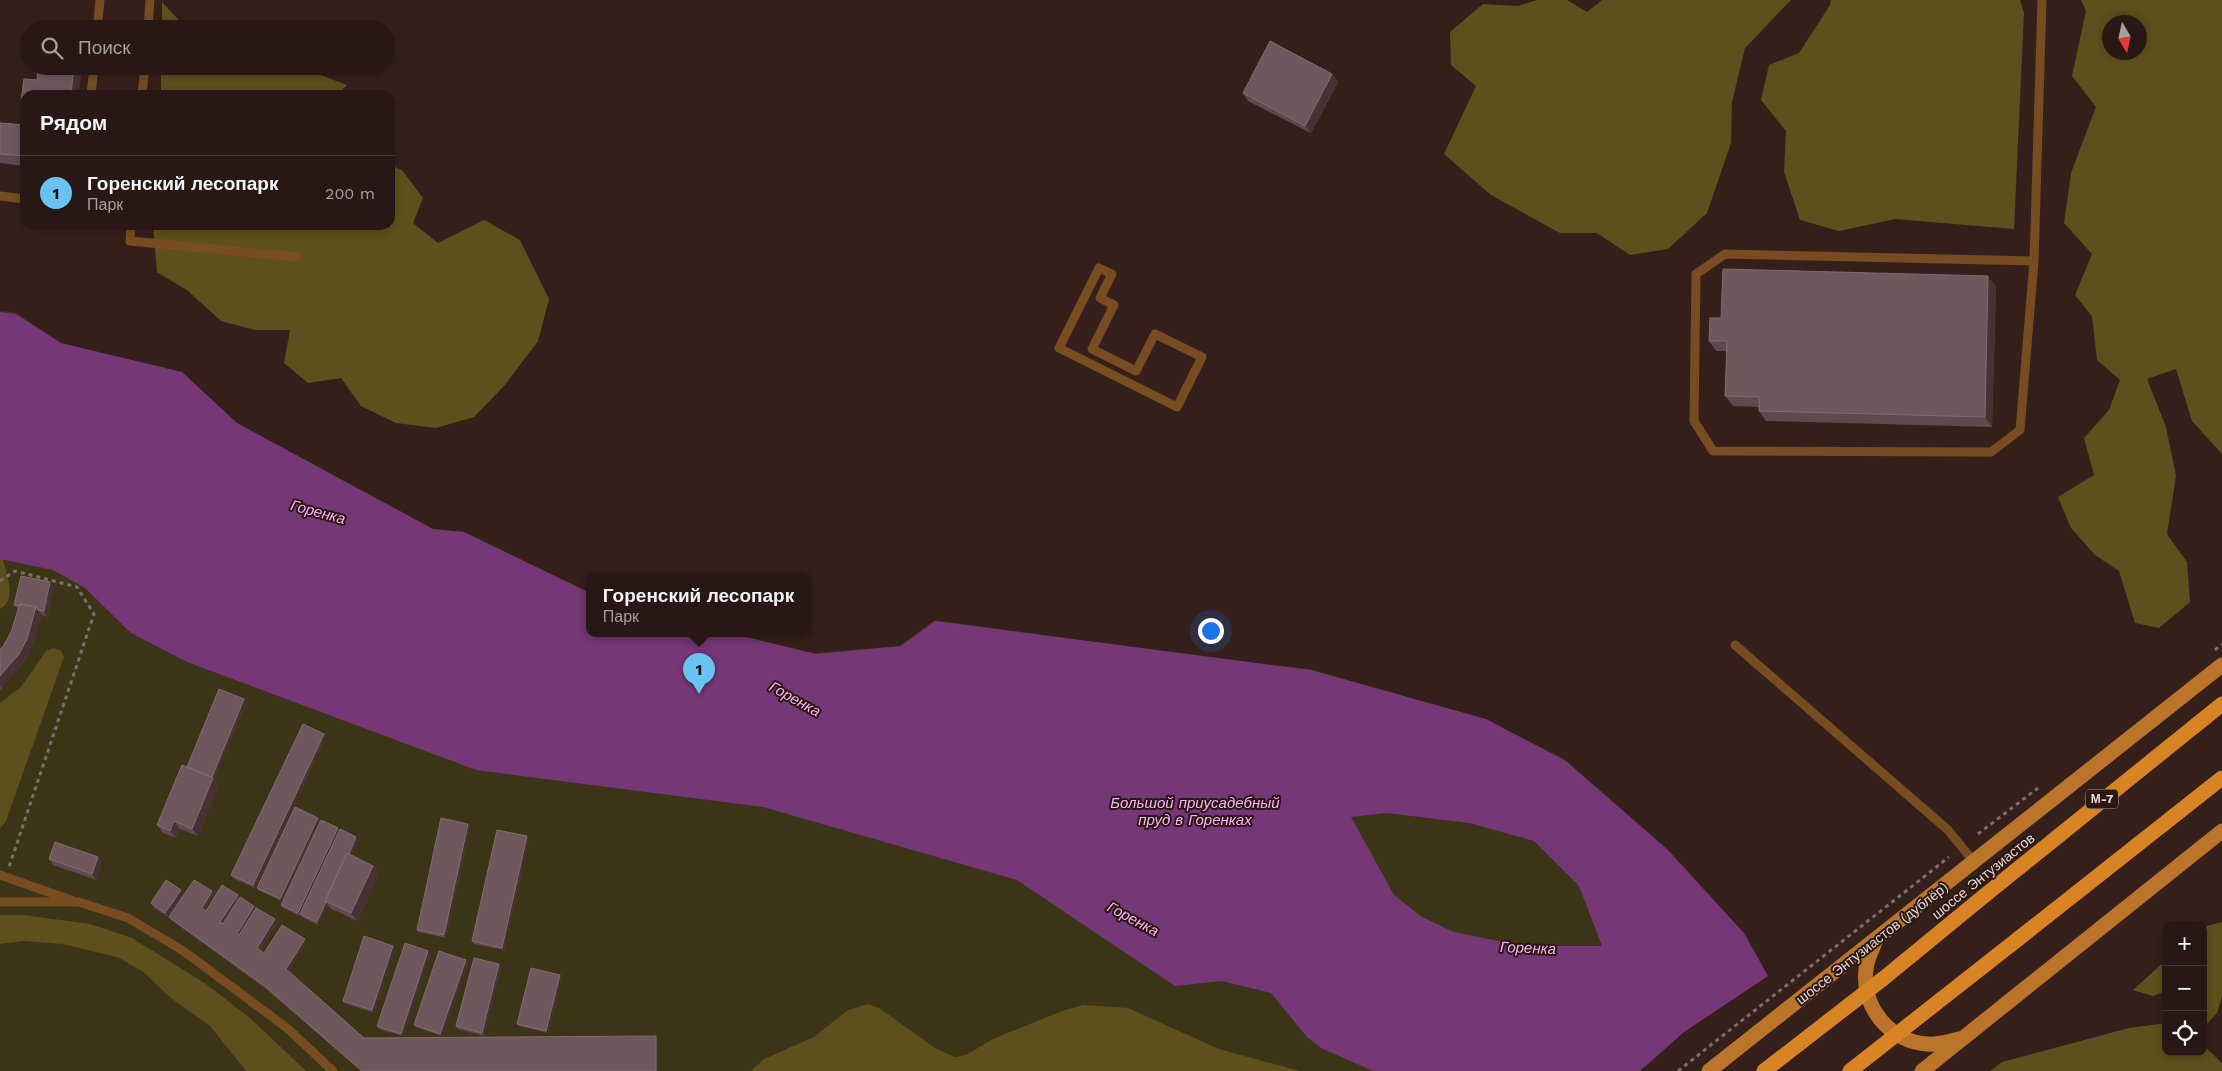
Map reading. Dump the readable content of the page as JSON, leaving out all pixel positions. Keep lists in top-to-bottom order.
{
  "streets": {
    "highway": ["М-7", "шоссе Энтузиастов"],
    "main road": ["шоссе Энтузиастов (дублёр)"]
  },
  "water": ["Горенка", "Большой приусадебный пруд в Горенках"],
  "north": "bottom",
  "page": {
    "search": "Поиск",
    "heading": "Рядом",
    "list": [
      {
        "mark": "1",
        "name": "Горенский лесопарк",
        "note": "Парк",
        "value": "200 m"
      }
    ],
    "popup": ["Горенский лесопарк", "Парк"],
    "pins": "1",
    "map_buttons": ["+", "−"]
  }
}
